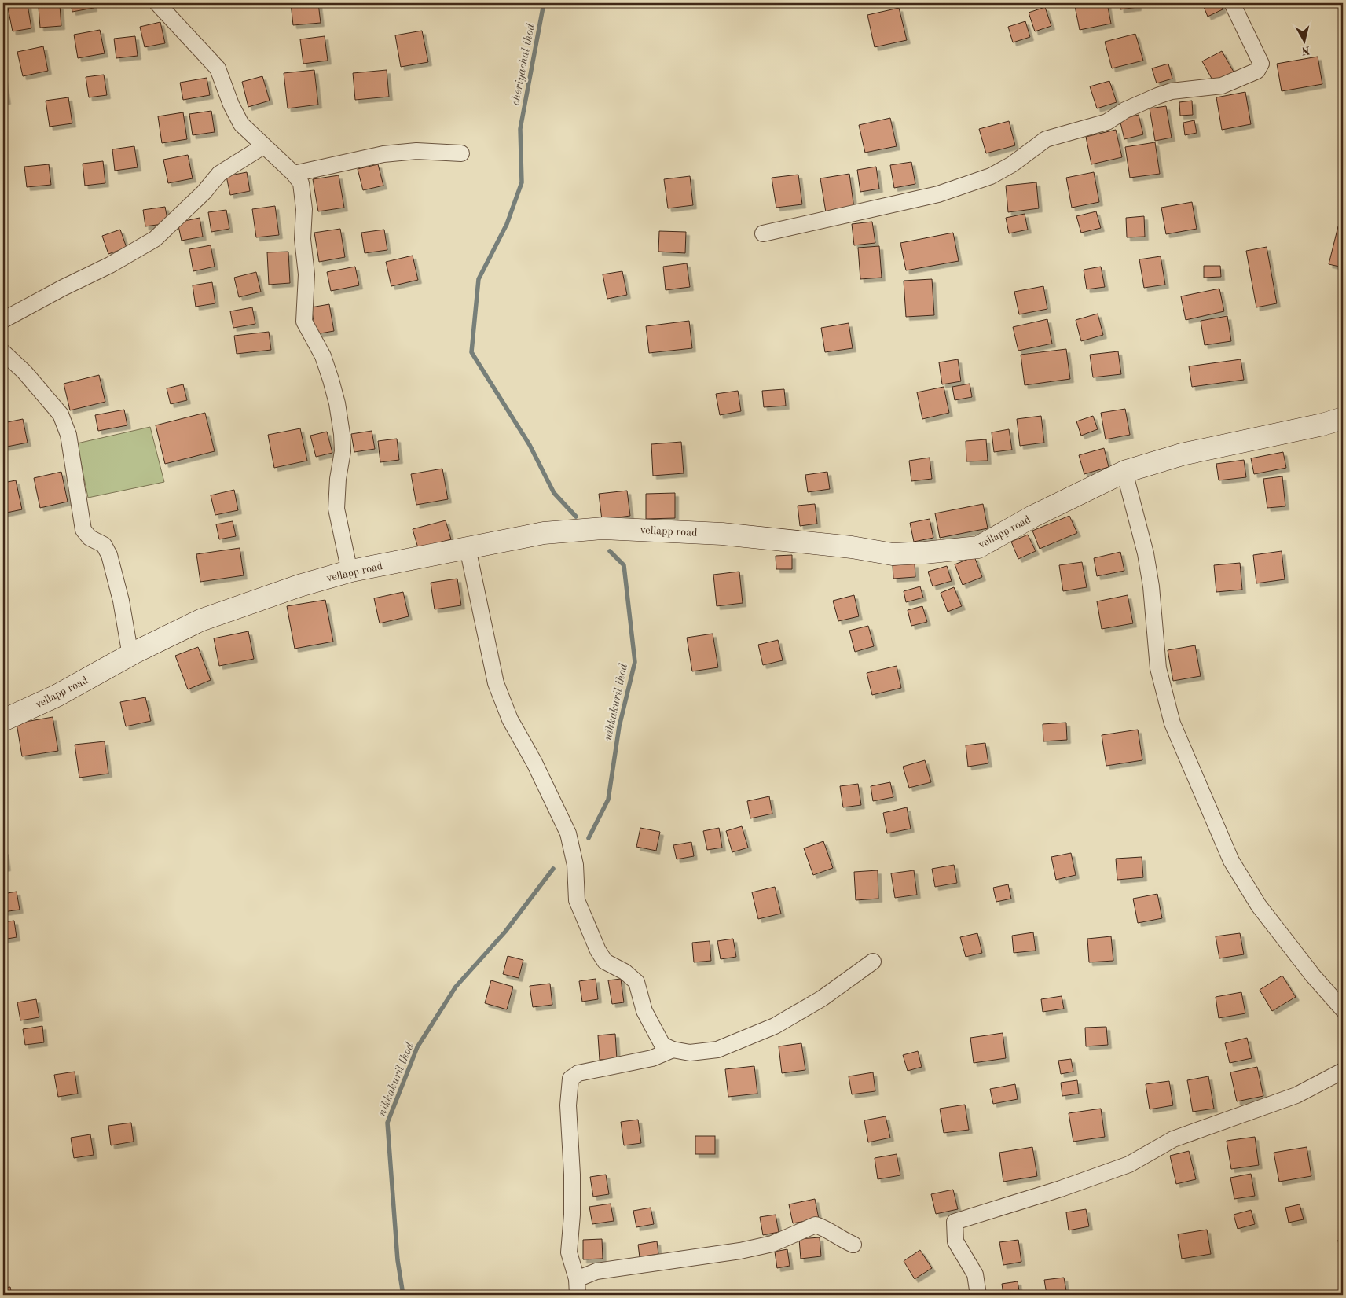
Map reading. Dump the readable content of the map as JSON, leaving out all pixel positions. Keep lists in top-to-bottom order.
{
  "streets": {
    "main road": ["vellapp road"]
  },
  "water": ["cheriyachal thod", "nikkakuril thod"],
  "north": "bottom"
}
